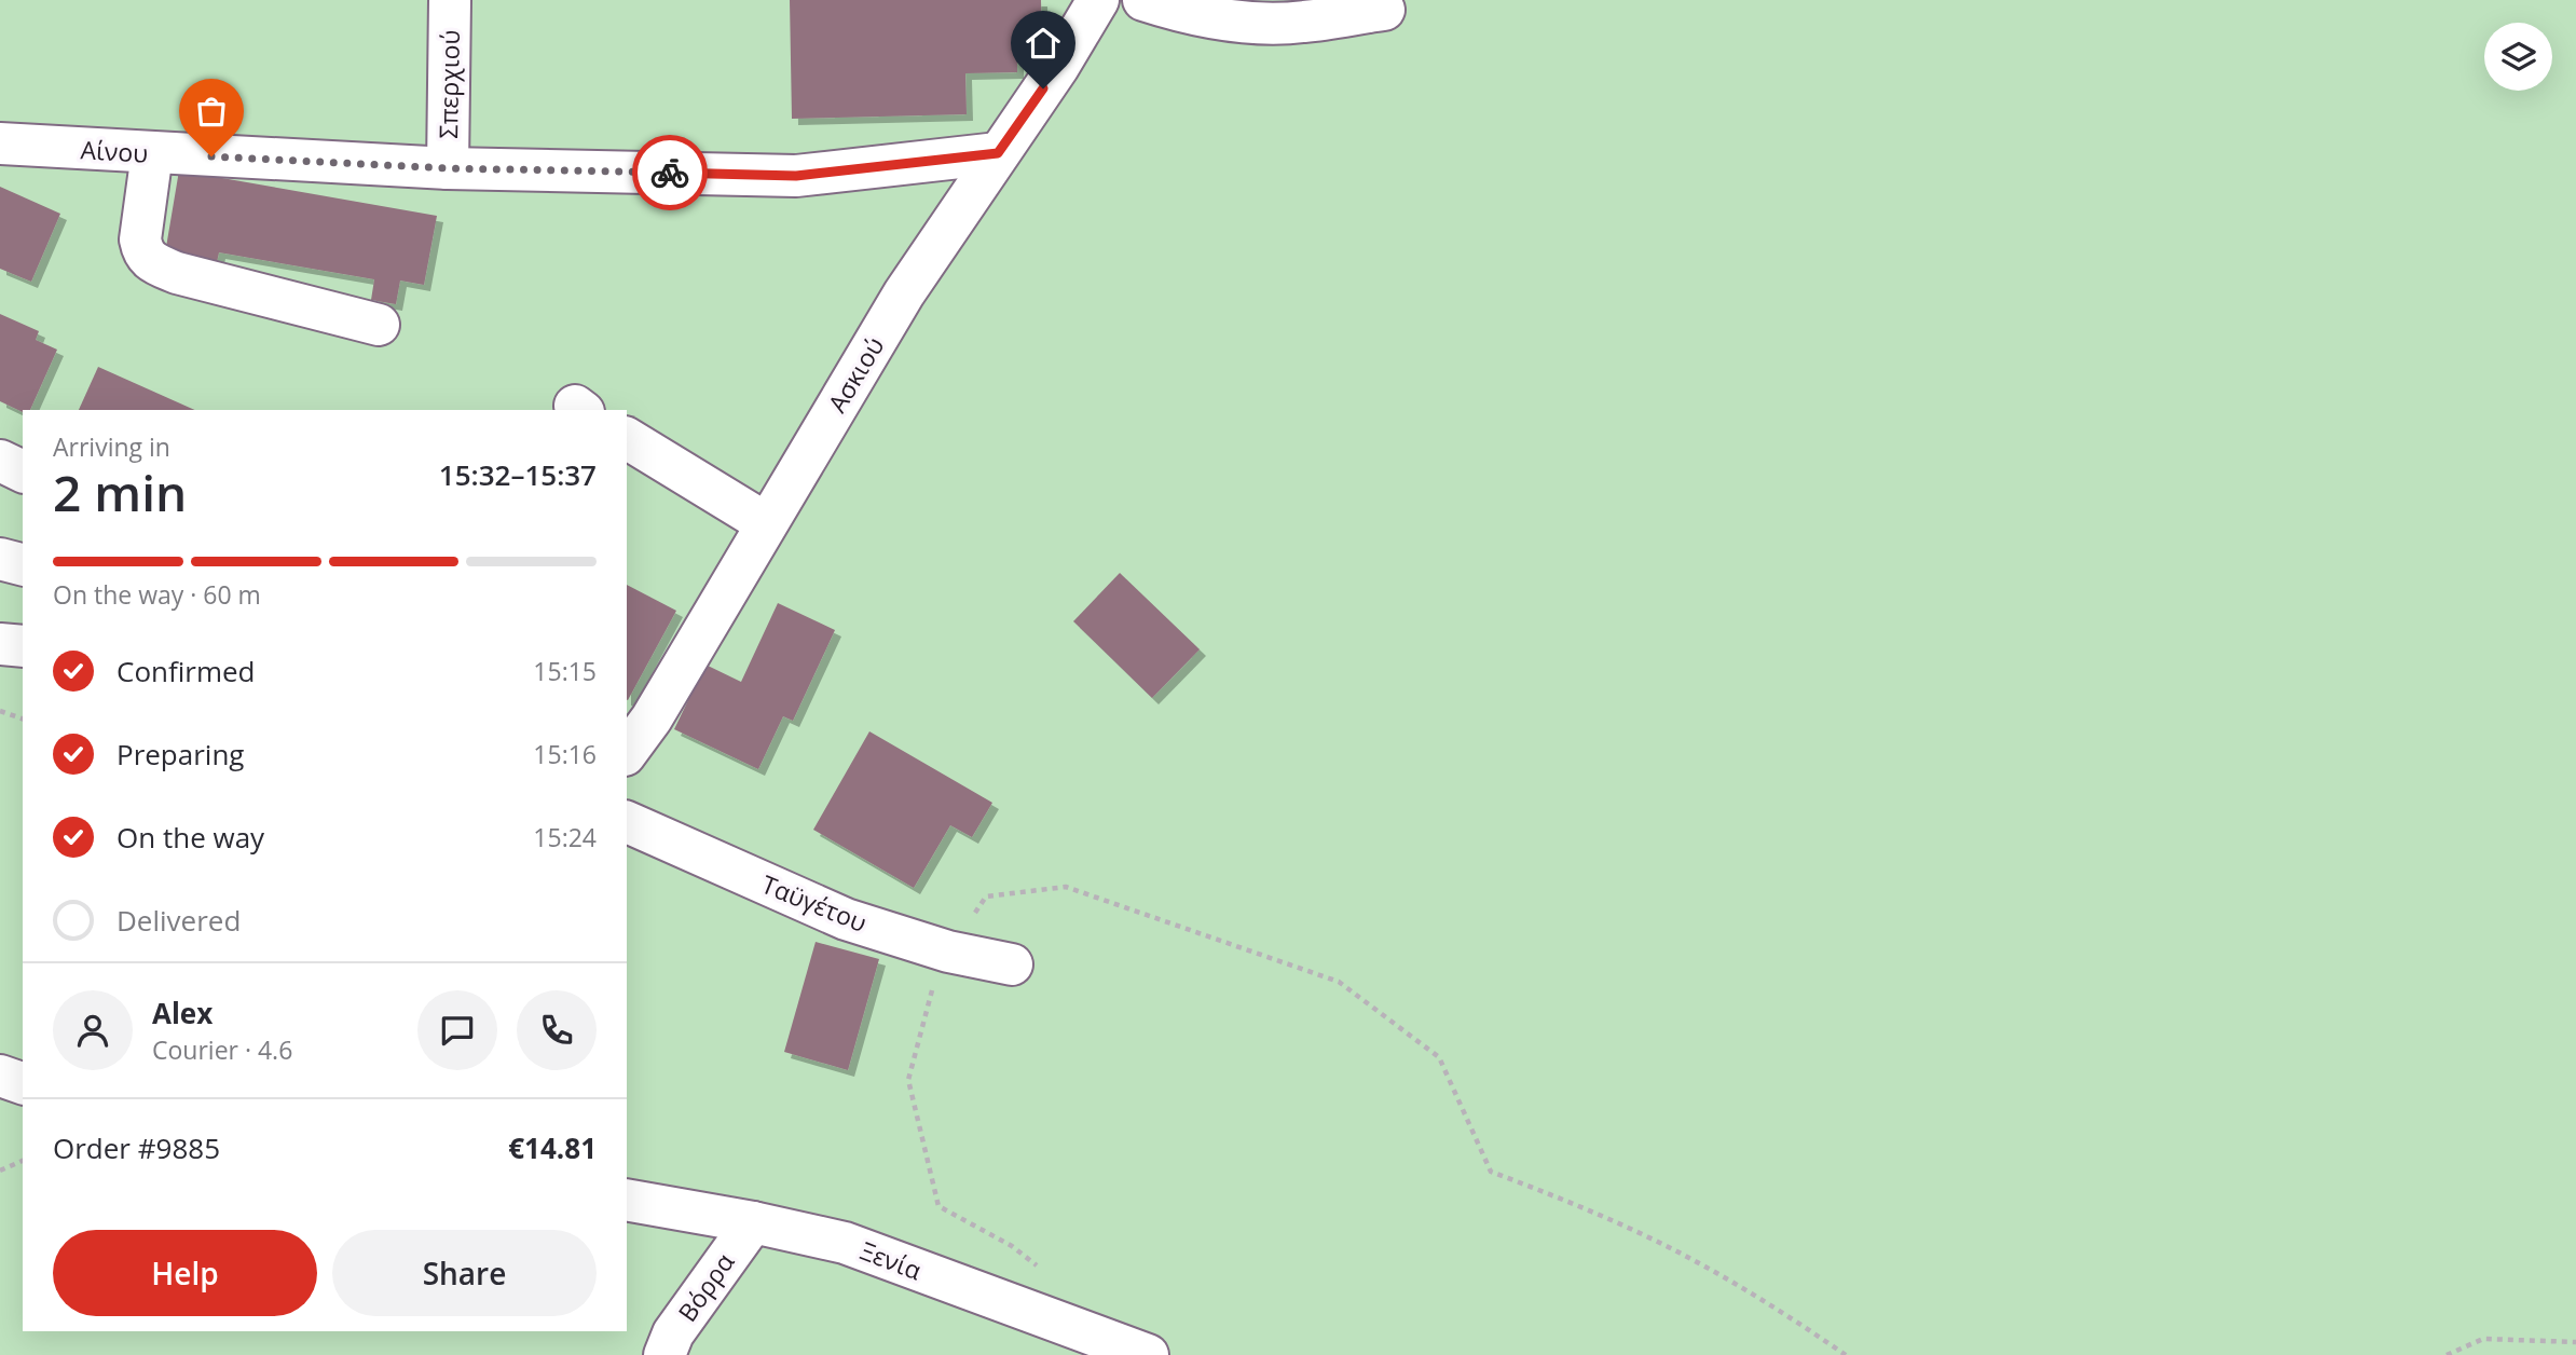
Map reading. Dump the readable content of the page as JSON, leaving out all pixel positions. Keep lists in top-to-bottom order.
{
  "streets": {
    "street": [
      "Σπερχιού",
      "Αίνου",
      "Ασκιού",
      "Ταϋγέτου",
      "Ξενία",
      "Βόρρα"
    ]
  },
  "crossings": [
    ["Σπερχιού", "Αίνου"],
    ["Αίνου", "Ασκιού"],
    ["Ξενία", "Βόρρα"]
  ],
  "page": {
    "heading": ["2 min", "Arriving in", "15:32–15:37"],
    "panel": [
      "Alex",
      "Courier · 4.6",
      "Order #9885",
      "€14.81"
    ],
    "bar": "On the way · 60 m",
    "list": [
      ["Confirmed", "15:15"],
      ["Preparing", "15:16"],
      ["On the way", "15:24"],
      "Delivered"
    ],
    "buttons": ["Help", "Share"]
  }
}
